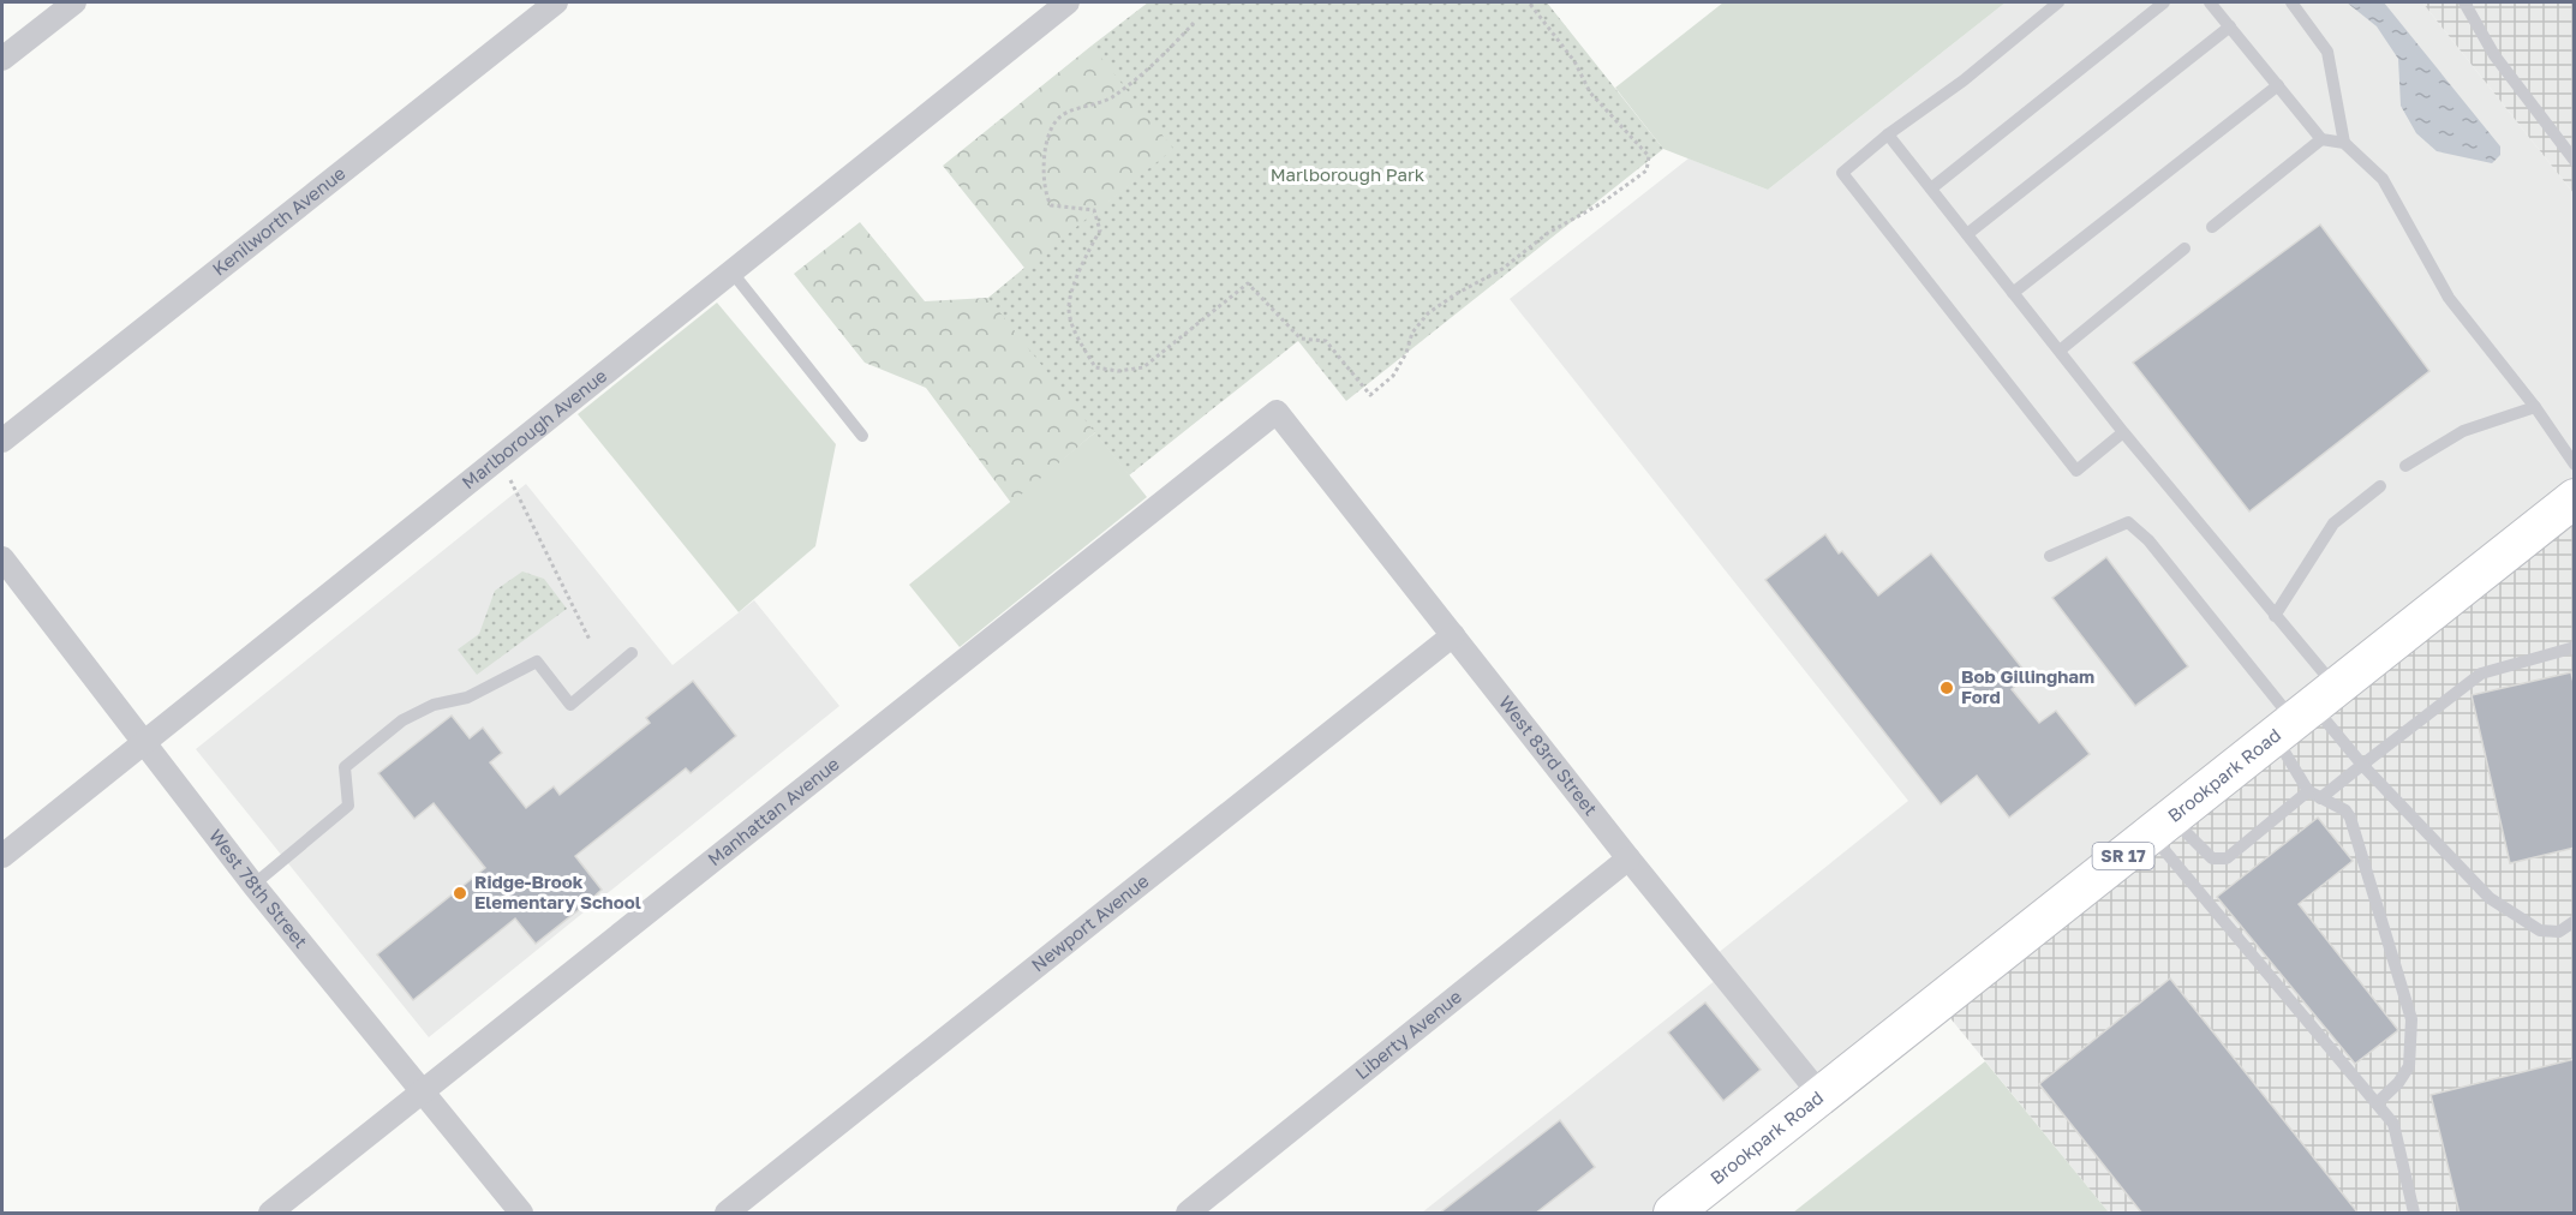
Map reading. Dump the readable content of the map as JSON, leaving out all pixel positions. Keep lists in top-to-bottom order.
{
  "streets": {
    "main road": ["Brookpark Road", "SR 17"],
    "street": [
      "Kenilworth Avenue",
      "Marlborough Avenue",
      "West 83rd Street",
      "Manhattan Avenue",
      "West 78th Street",
      "Newport Avenue",
      "Liberty Avenue"
    ]
  },
  "crossings": [
    ["Marlborough Avenue", "West 78th Street"],
    ["West 83rd Street", "Brookpark Road"],
    ["West 83rd Street", "Manhattan Avenue"],
    ["West 83rd Street", "Newport Avenue"],
    ["West 83rd Street", "Liberty Avenue"],
    ["Manhattan Avenue", "West 78th Street"]
  ],
  "parks": ["Marlborough Park"],
  "places": ["Bob Gillingham Ford", "Ridge-Brook Elementary School"]
}
